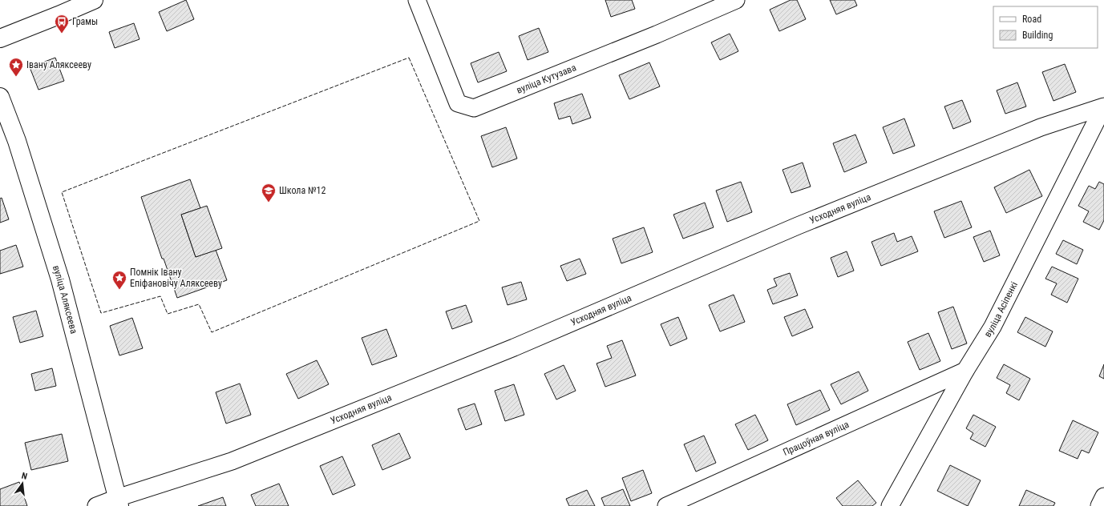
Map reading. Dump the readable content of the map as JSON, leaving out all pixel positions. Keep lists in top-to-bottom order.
{
  "streets": {
    "street": [
      "вуліца Кутузава",
      "Усходняя вуліца",
      "вуліца Аляксеева",
      "вуліца Асіпенкі",
      "Працоўная вуліца"
    ]
  },
  "crossings": [
    ["Усходняя вуліца", "вуліца Аляксеева"],
    ["Усходняя вуліца", "вуліца Асіпенкі"],
    ["вуліца Асіпенкі", "Працоўная вуліца"]
  ],
  "places": {
    "bus stop": ["Грамы"],
    "place": ["Івану Аляксееву", "Помнік Івану Епіфановічу Аляксееву"],
    "school or university": ["Школа №12"]
  },
  "legend": ["Road", "Building"],
  "north": "top"
}
